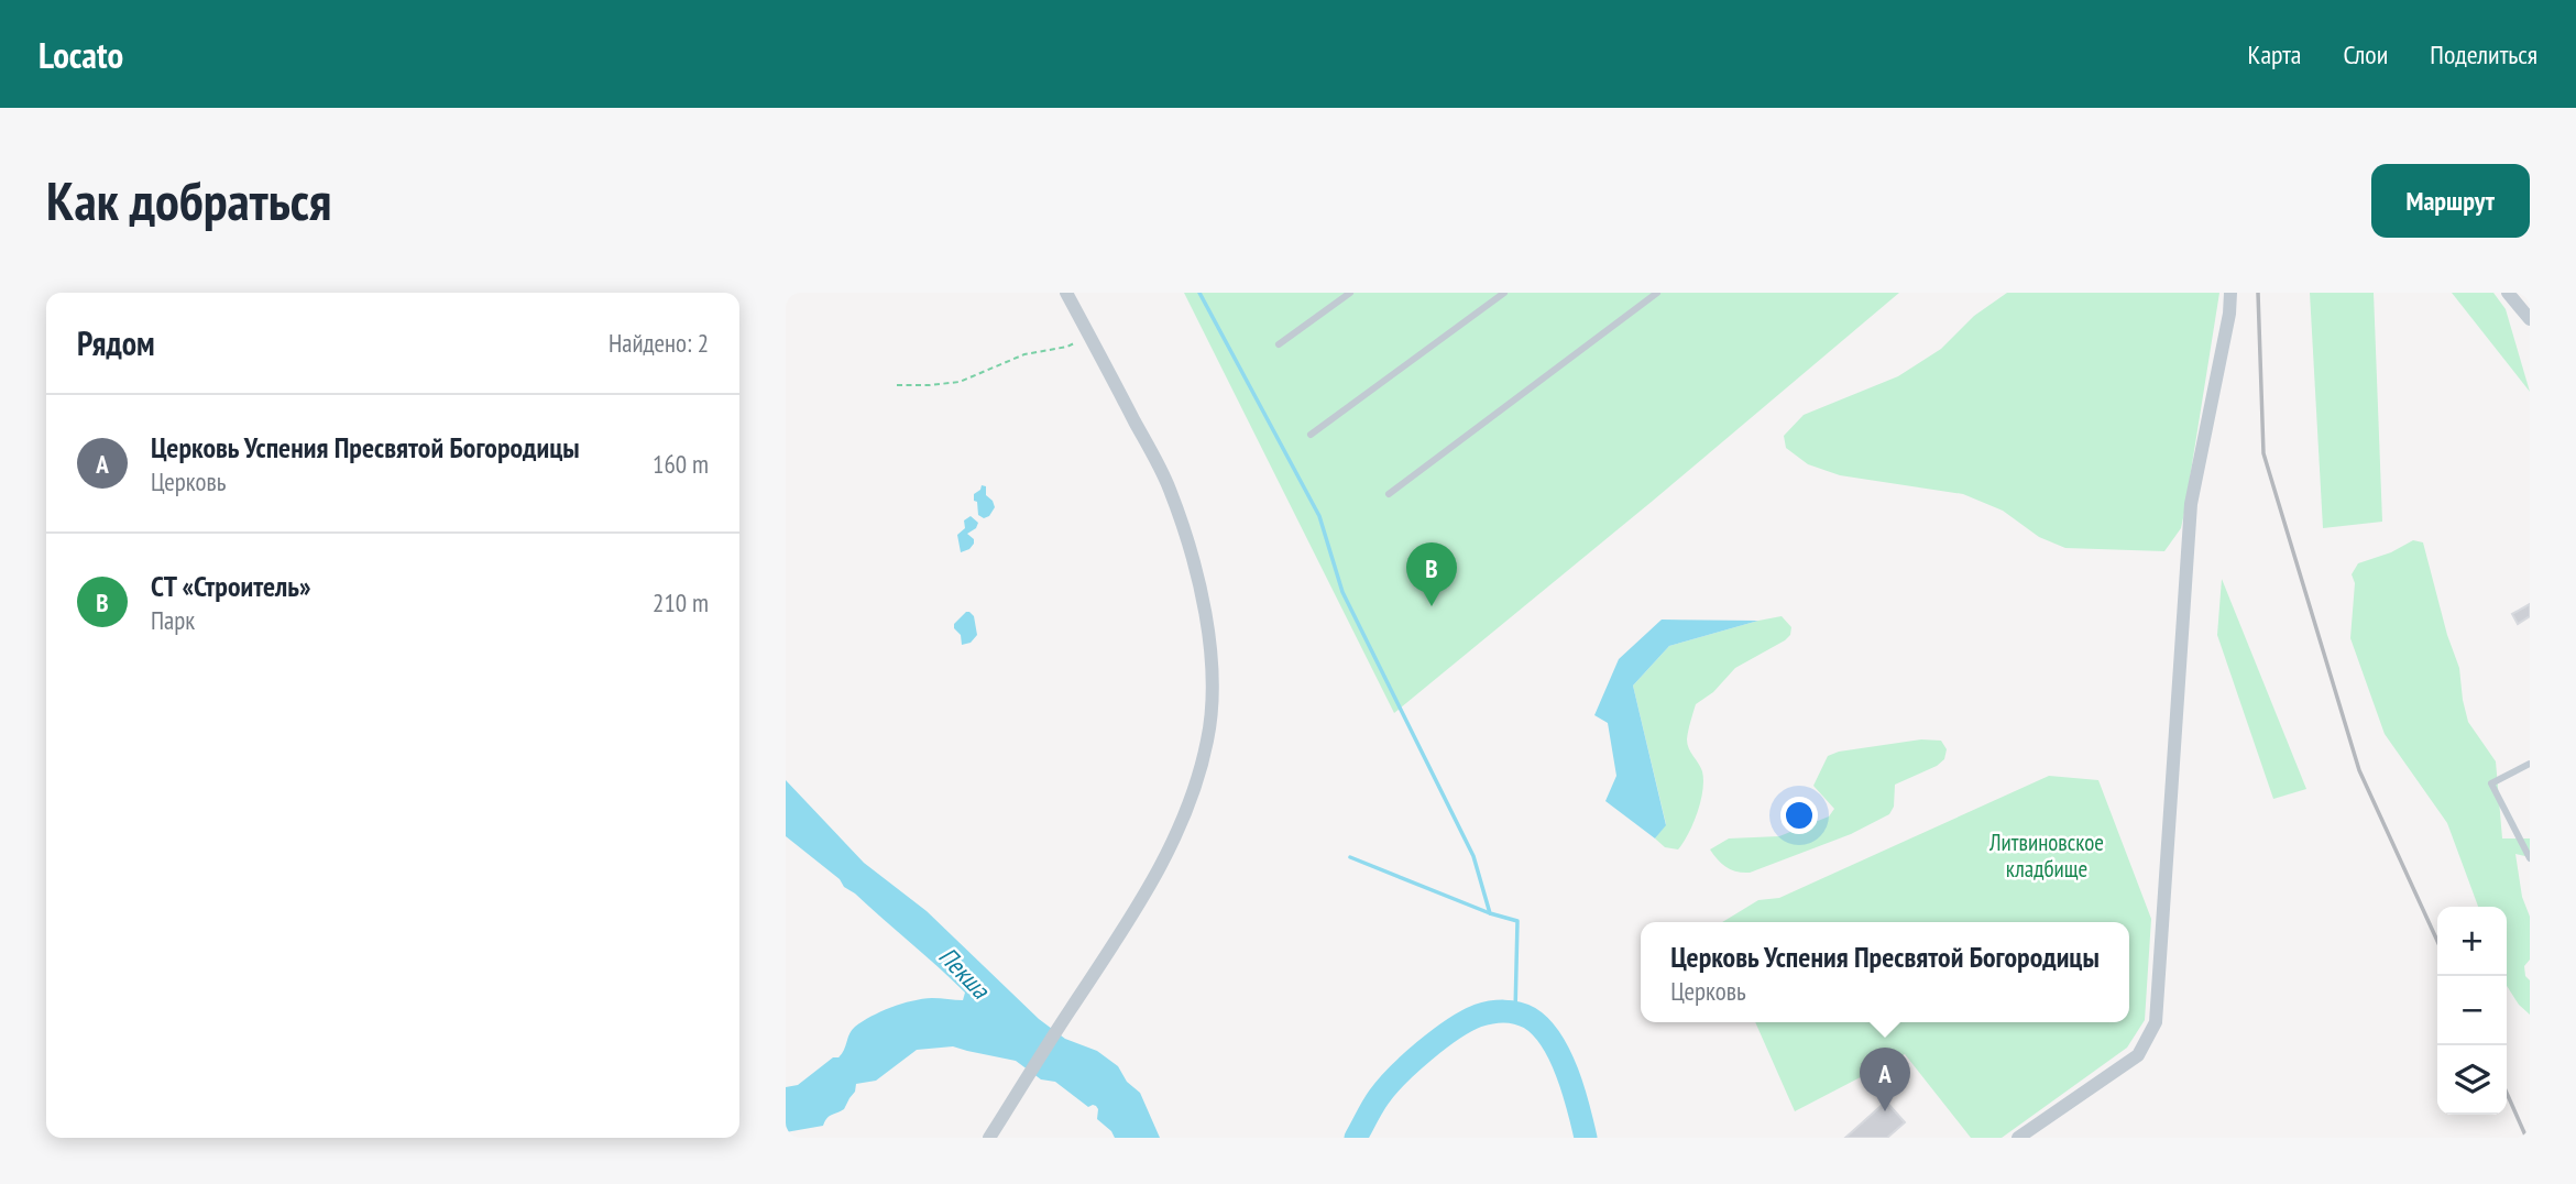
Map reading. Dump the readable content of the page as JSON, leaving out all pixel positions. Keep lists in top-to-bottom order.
{
  "water": ["Пекша"],
  "parks": ["Литвиновское кладбище"],
  "page": {
    "header": "Locato",
    "nav": ["Карта", "Слои", "Поделиться"],
    "buttons": "Маршрут",
    "title": "Как добраться",
    "heading": ["Рядом", "Найдено: 2"],
    "list": [
      {
        "mark": "A",
        "name": "Церковь Успения Пресвятой Богородицы",
        "note": "Церковь",
        "value": "160 m"
      },
      {
        "mark": "B",
        "name": "СТ «Строитель»",
        "note": "Парк",
        "value": "210 m"
      }
    ],
    "pins": ["B", "A"],
    "map_buttons": ["+", "−"],
    "popup": ["Церковь Успения Пресвятой Богородицы", "Церковь"]
  }
}
